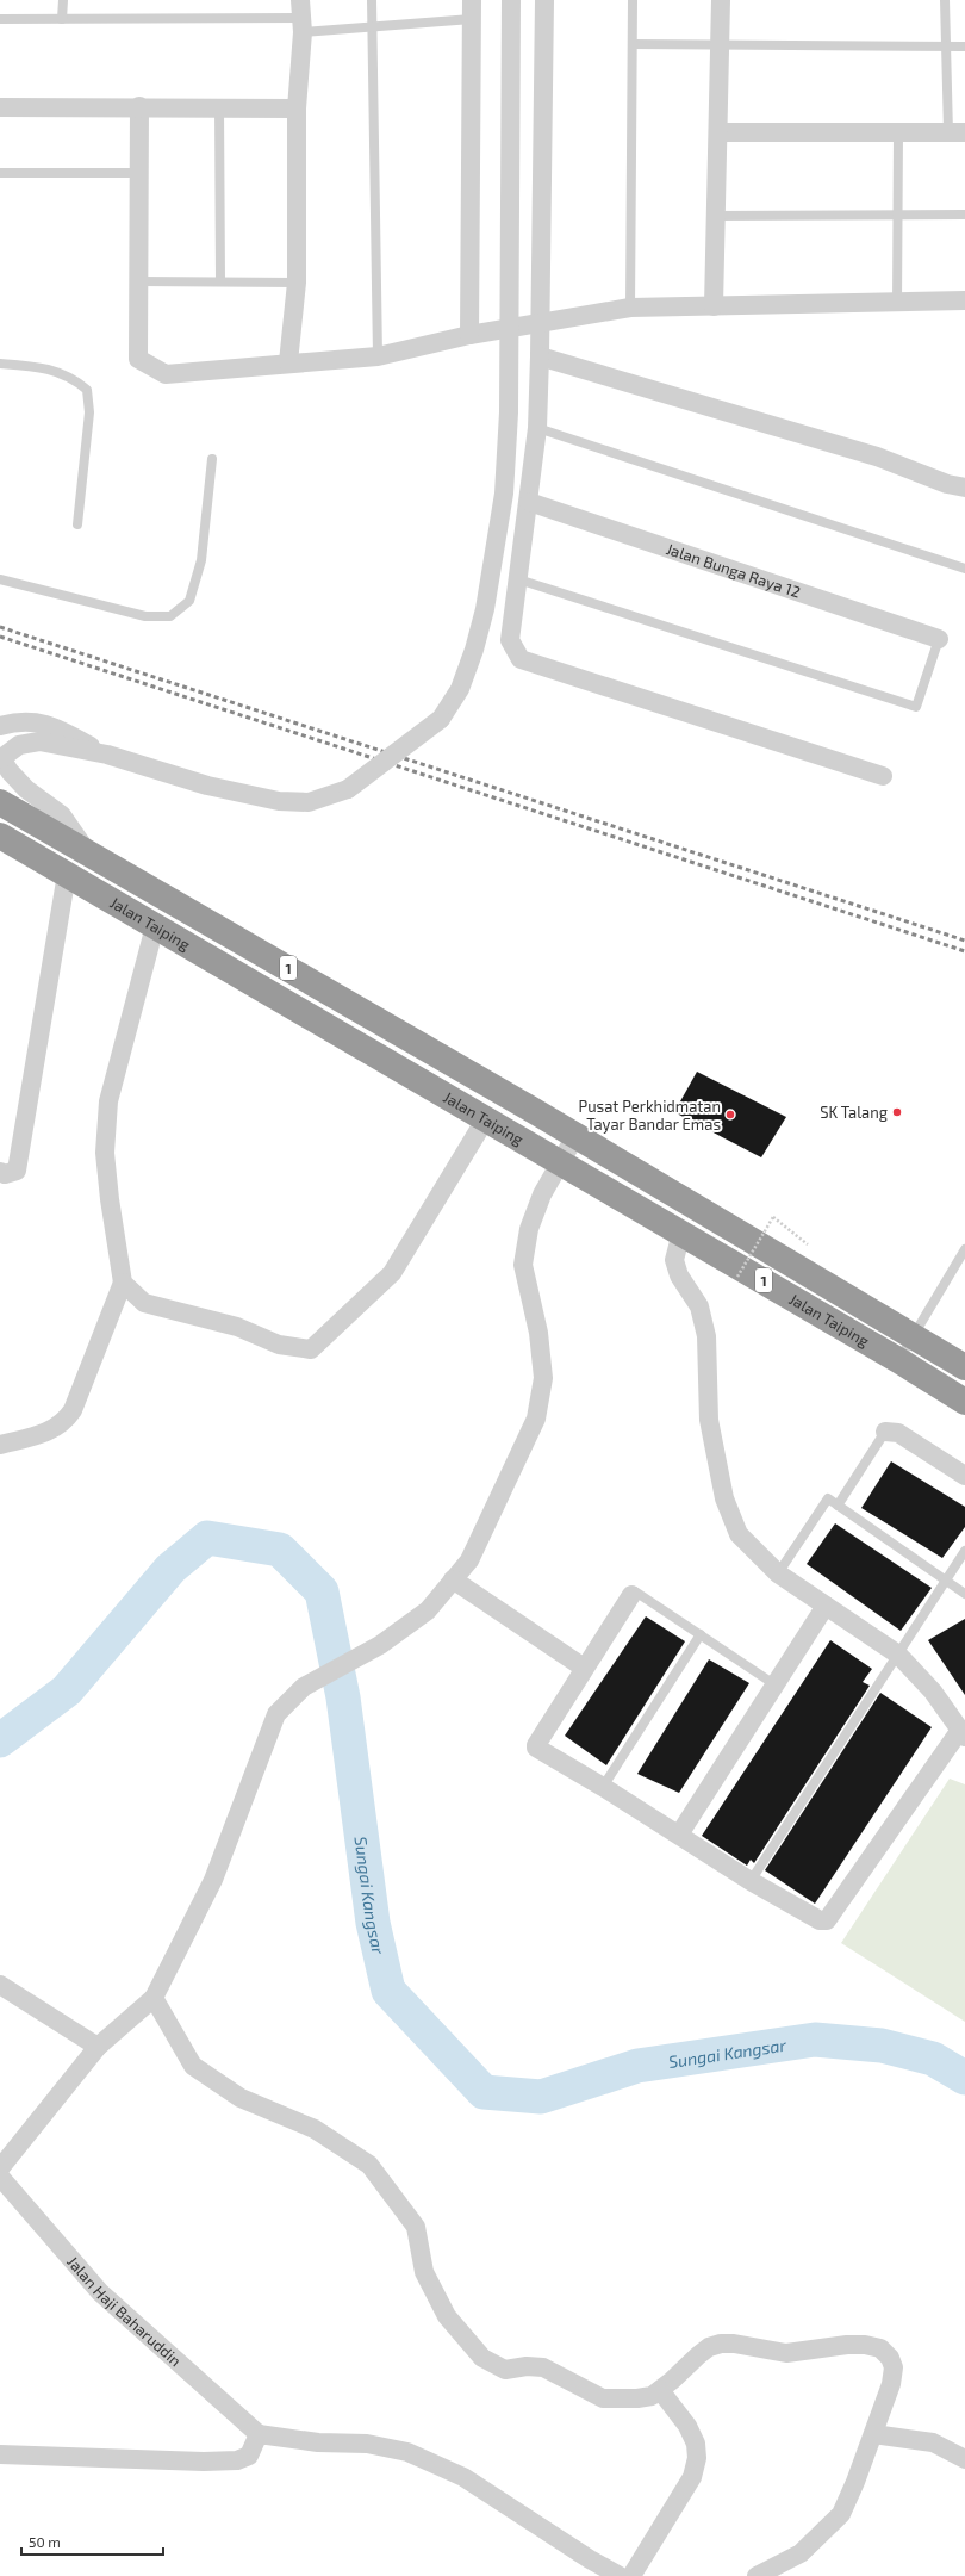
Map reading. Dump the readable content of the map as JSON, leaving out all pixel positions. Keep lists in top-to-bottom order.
{
  "streets": {
    "highway": ["Jalan Taiping", "1"],
    "street": ["Jalan Bunga Raya 12", "Jalan Haji Baharuddin"]
  },
  "water": ["Sungai Kangsar"],
  "places": ["SK Talang", "Pusat Perkhidmatan Tayar Bandar Emas"],
  "scale_bar": "50 m"
}
